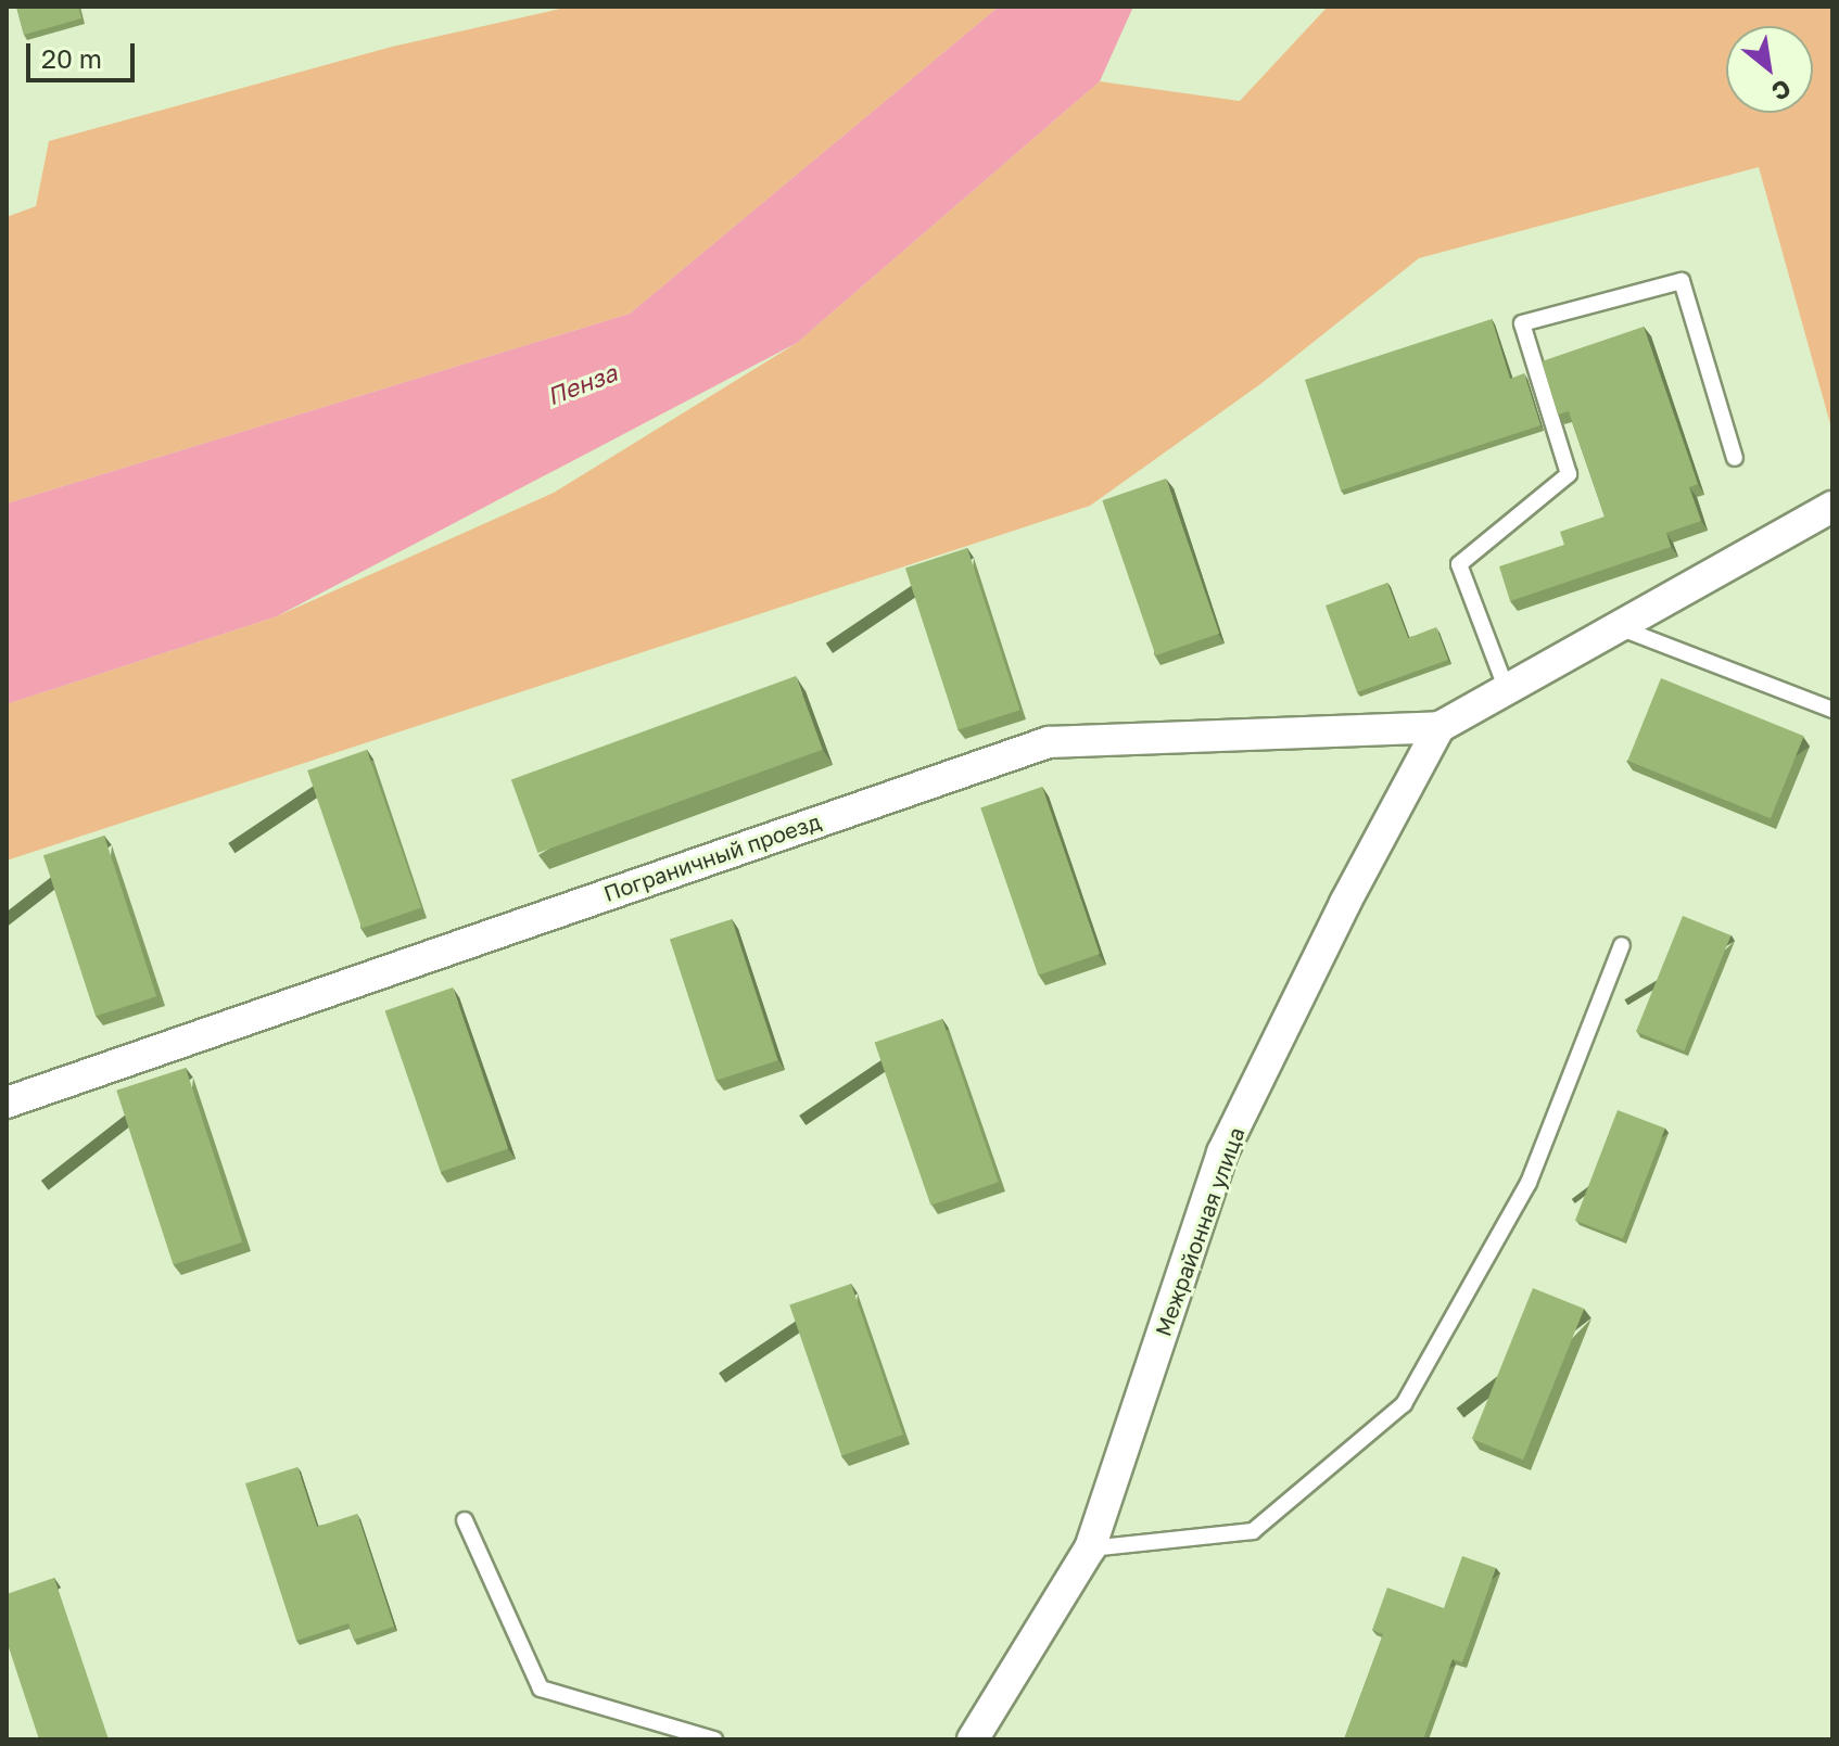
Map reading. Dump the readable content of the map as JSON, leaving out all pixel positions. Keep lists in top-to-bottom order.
{
  "streets": {
    "street": ["Пограничный проезд", "Межрайонная улица"]
  },
  "crossings": [
    ["Пограничный проезд", "Межрайонная улица"]
  ],
  "water": ["Пенза"],
  "scale_bar": "20 m",
  "north": "bottom right"
}
